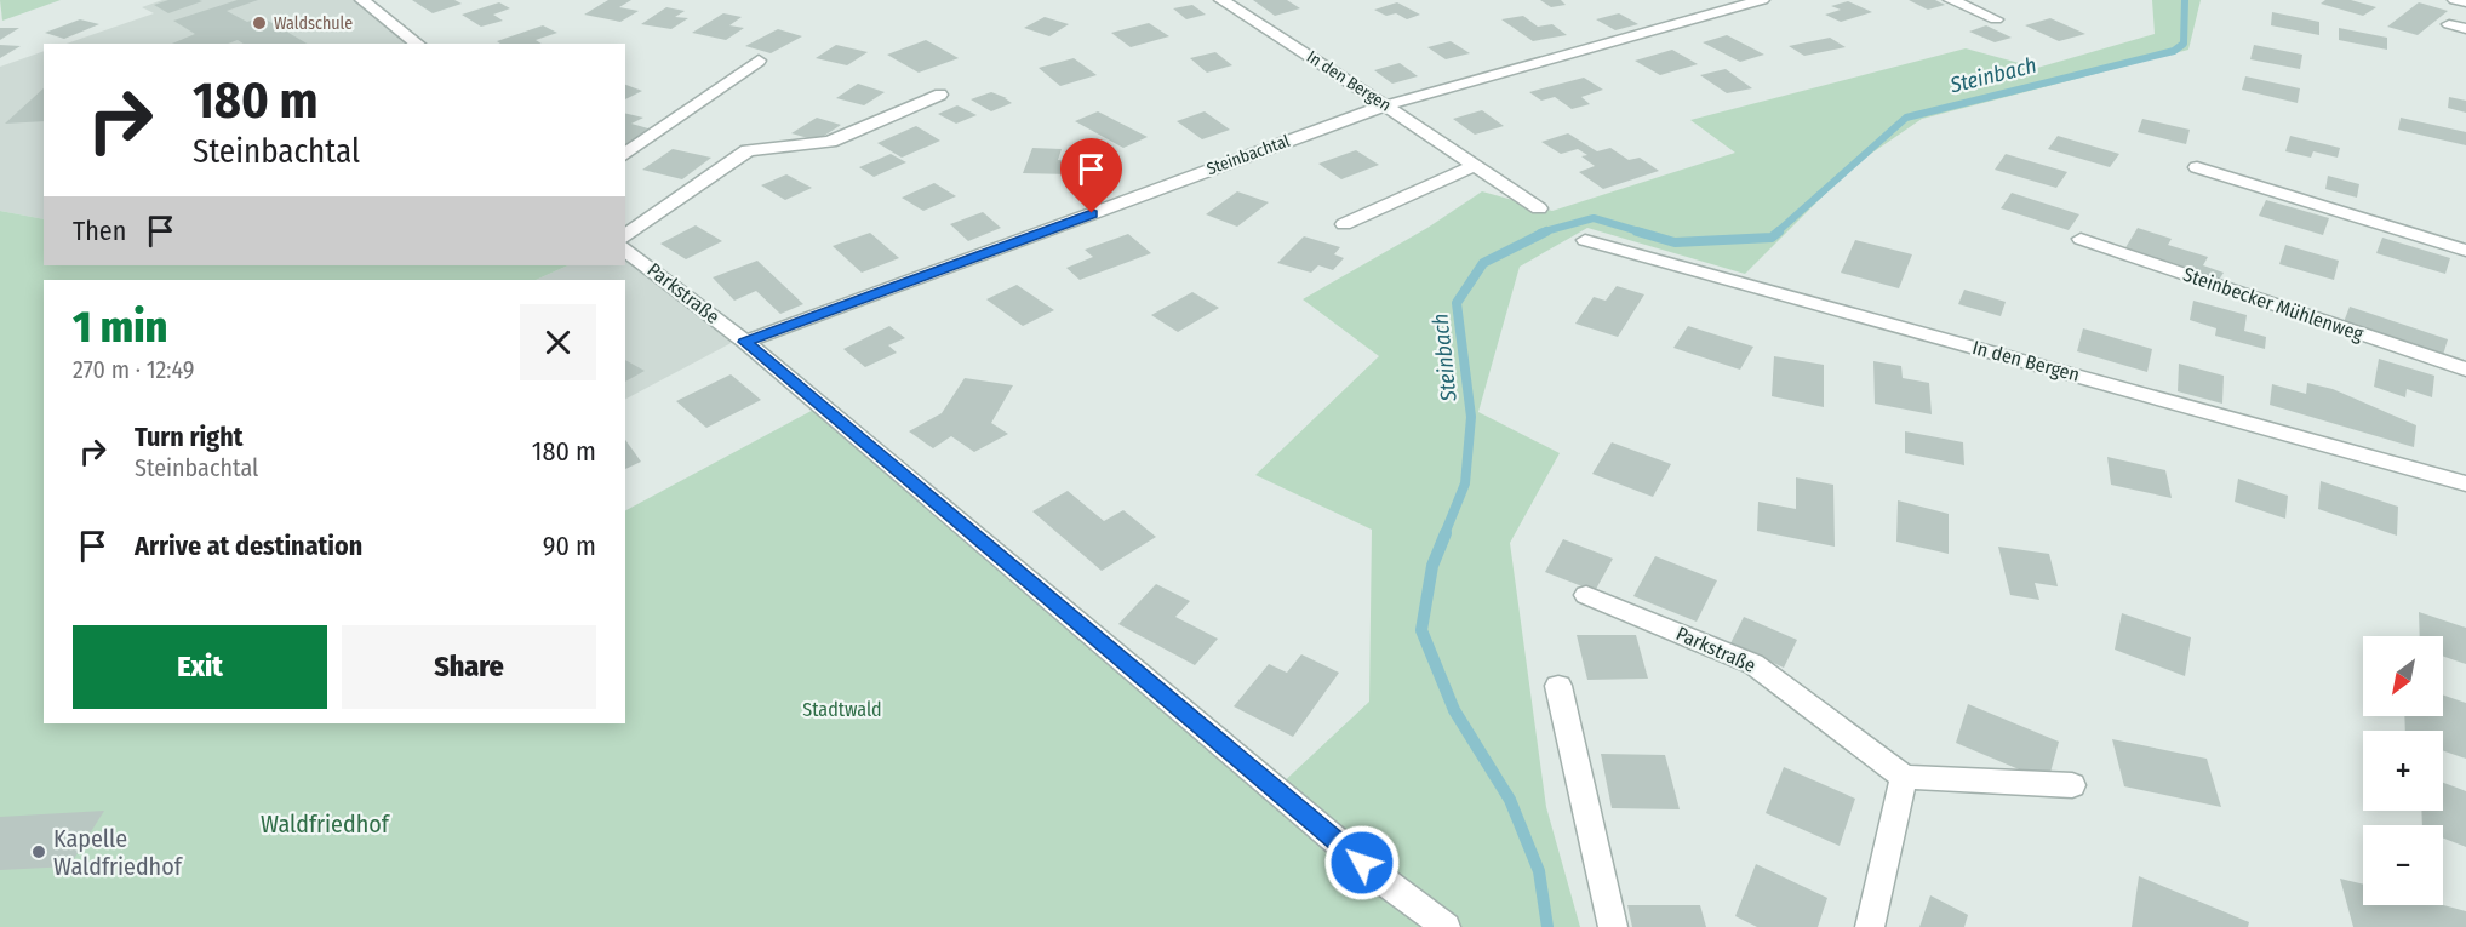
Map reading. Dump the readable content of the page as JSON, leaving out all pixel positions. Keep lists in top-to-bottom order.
{
  "streets": {
    "street": [
      "In den Bergen",
      "Steinbachtal",
      "Parkstraße",
      "Steinbecker Mühlenweg"
    ]
  },
  "crossings": [
    ["In den Bergen", "Steinbachtal"],
    ["Steinbachtal", "Parkstraße"]
  ],
  "water": ["Steinbach"],
  "parks": ["Stadtwald", "Waldfriedhof"],
  "places": ["Waldschule", "Kapelle Waldfriedhof"],
  "north": "bottom left",
  "page": {
    "turn": ["180 m", "Steinbachtal"],
    "then": "Then",
    "heading": ["1 min", "270 m · 12:49"],
    "list": [
      {
        "name": "Turn right",
        "note": "Steinbachtal",
        "value": "180 m"
      },
      {
        "name": "Arrive at destination",
        "value": "90 m"
      }
    ],
    "buttons": ["Exit", "Share"],
    "map_buttons": ["+", "−"]
  }
}
